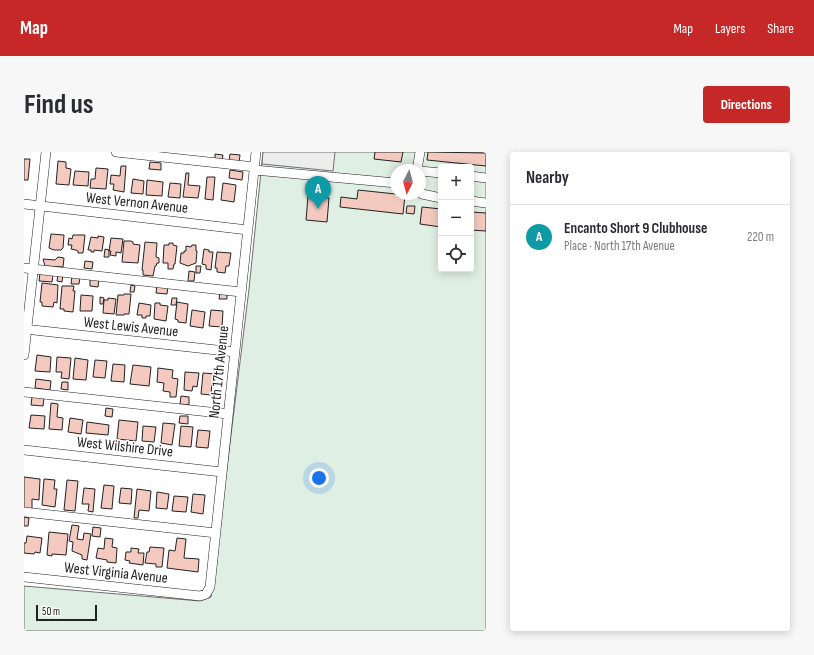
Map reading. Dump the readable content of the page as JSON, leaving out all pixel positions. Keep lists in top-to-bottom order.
{
  "streets": {
    "street": [
      "West Vernon Avenue",
      "West Lewis Avenue",
      "North 17th Avenue",
      "West Wilshire Drive",
      "West Virginia Avenue"
    ]
  },
  "crossings": [
    ["West Vernon Avenue", "North 17th Avenue"],
    ["West Lewis Avenue", "North 17th Avenue"],
    ["North 17th Avenue", "West Wilshire Drive"],
    ["North 17th Avenue", "West Virginia Avenue"]
  ],
  "scale_bar": "50 m",
  "north": "bottom",
  "page": {
    "header": "Map",
    "nav": ["Map", "Layers", "Share"],
    "buttons": "Directions",
    "title": "Find us",
    "heading": "Nearby",
    "map_buttons": ["+", "−"],
    "pins": "A",
    "list": [
      {
        "mark": "A",
        "name": "Encanto Short 9 Clubhouse",
        "note": "Place · North 17th Avenue",
        "value": "220 m"
      }
    ],
    "scale": "50 m"
  }
}
